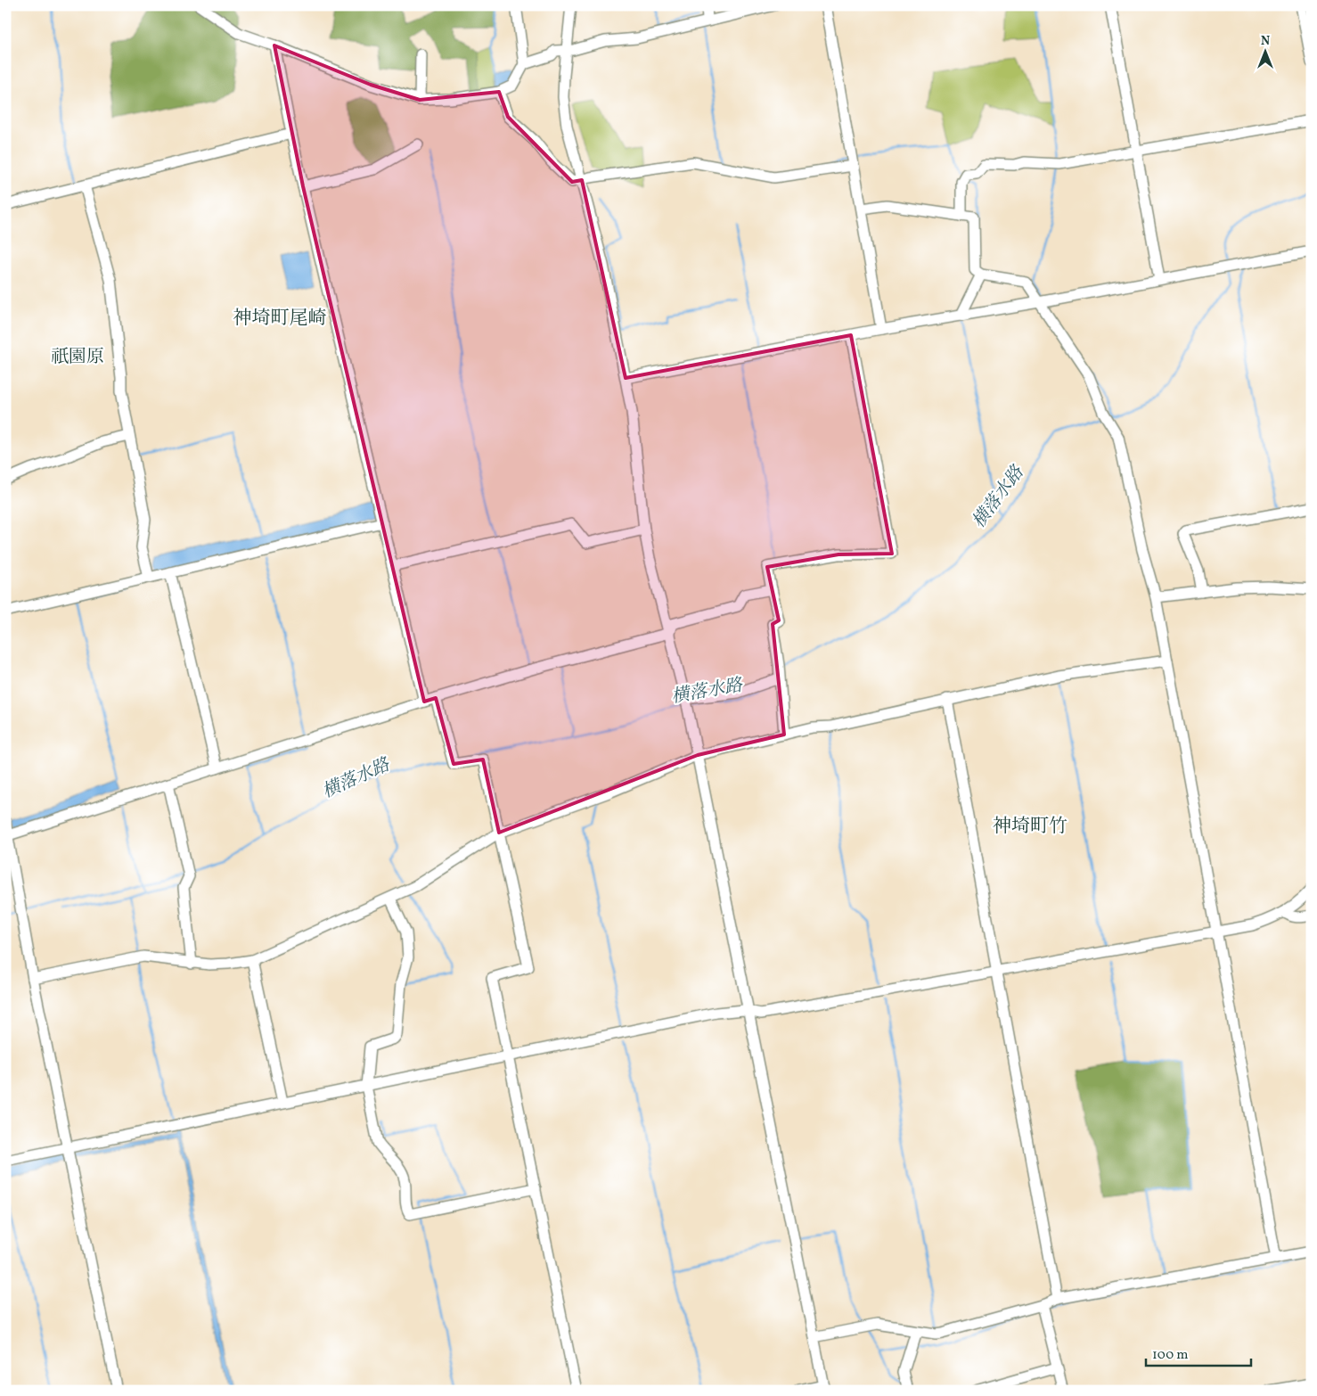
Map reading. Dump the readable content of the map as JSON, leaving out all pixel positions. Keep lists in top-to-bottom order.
{
  "districts": ["神埼町尾崎", "祇園原", "神埼町竹"],
  "water": ["横落水路"],
  "scale_bar": "100 m",
  "north": "top"
}
